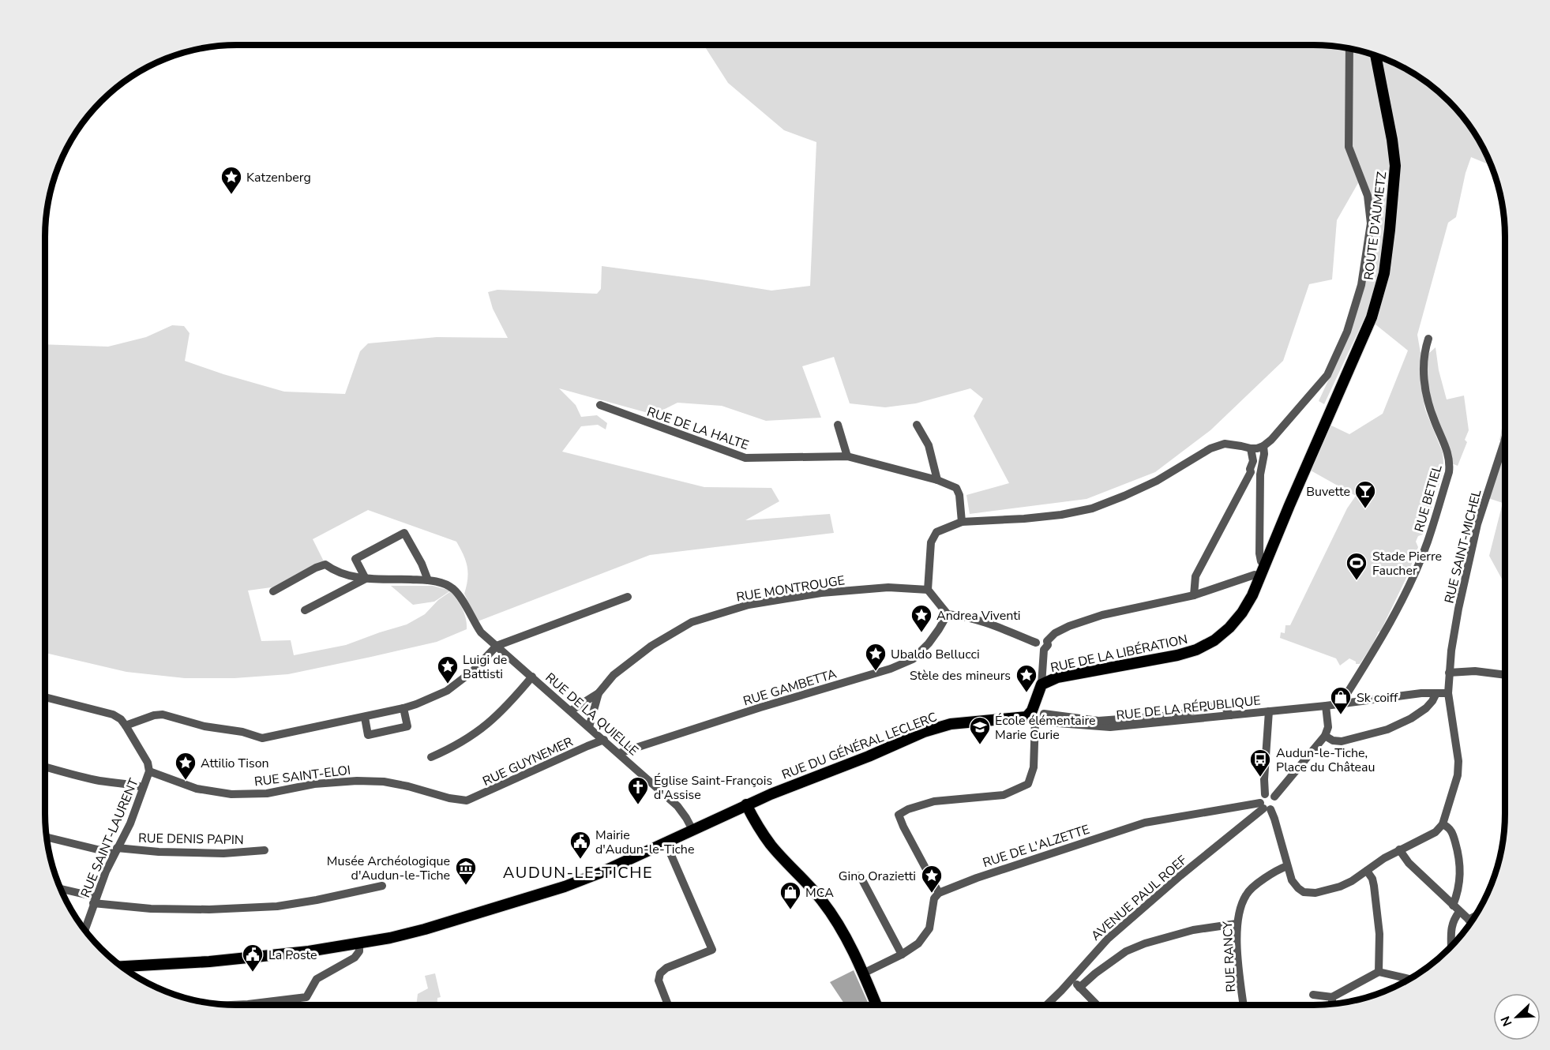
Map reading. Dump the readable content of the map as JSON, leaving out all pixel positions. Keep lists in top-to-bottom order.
{
  "streets": {
    "main road": ["ROUTE D'AUMETZ", "RUE DE LA LIBÉRATION", "RUE DU GÉNÉRAL LECLERC"],
    "street": [
      "RUE DE LA HALTE",
      "RUE BETIEL",
      "RUE SAINT-MICHEL",
      "RUE MONTROUGE",
      "RUE GAMBETTA",
      "RUE DE LA RÉPUBLIQUE",
      "RUE DE LA QUIELLE",
      "RUE GUYNEMER",
      "RUE SAINT-ELOI",
      "RUE SAINT-LAURENT",
      "RUE DENIS PAPIN",
      "RUE DE L'ALZETTE",
      "AVENUE PAUL ROEF",
      "RUE RANCY"
    ]
  },
  "crossings": [
    ["ROUTE D'AUMETZ", "RUE DE LA LIBÉRATION"],
    ["RUE MONTROUGE", "RUE DE LA QUIELLE"],
    ["RUE GAMBETTA", "RUE DE LA QUIELLE"],
    ["RUE DE LA RÉPUBLIQUE", "RUE DU GÉNÉRAL LECLERC"],
    ["RUE DE LA QUIELLE", "RUE DU GÉNÉRAL LECLERC"],
    ["RUE DE LA QUIELLE", "RUE GUYNEMER"],
    ["RUE GUYNEMER", "RUE SAINT-ELOI"],
    ["RUE SAINT-ELOI", "RUE SAINT-LAURENT"],
    ["RUE SAINT-LAURENT", "RUE DENIS PAPIN"],
    ["RUE DE L'ALZETTE", "AVENUE PAUL ROEF"]
  ],
  "districts": ["AUDUN-LE-TICHE"],
  "places": {
    "place": [
      "Katzenberg",
      "Andrea Viventi",
      "Ubaldo Bellucci",
      "Luigi de Battisti",
      "Stèle des mineurs",
      "Attilio Tison",
      "Gino Orazietti"
    ],
    "bar": ["Buvette"],
    "sports": ["Stade Pierre Faucher"],
    "shop": ["Sk coiff", "MCA"],
    "school or university": ["École élémentaire Marie Curie"],
    "bus stop": ["Audun-le-Tiche, Place du Château"],
    "church": ["Église Saint-François d'Assise"],
    "public building": ["Mairie d'Audun-le-Tiche", "La Poste"],
    "museum": ["Musée Archéologique d'Audun-le-Tiche"]
  },
  "north": "bottom left"
}
